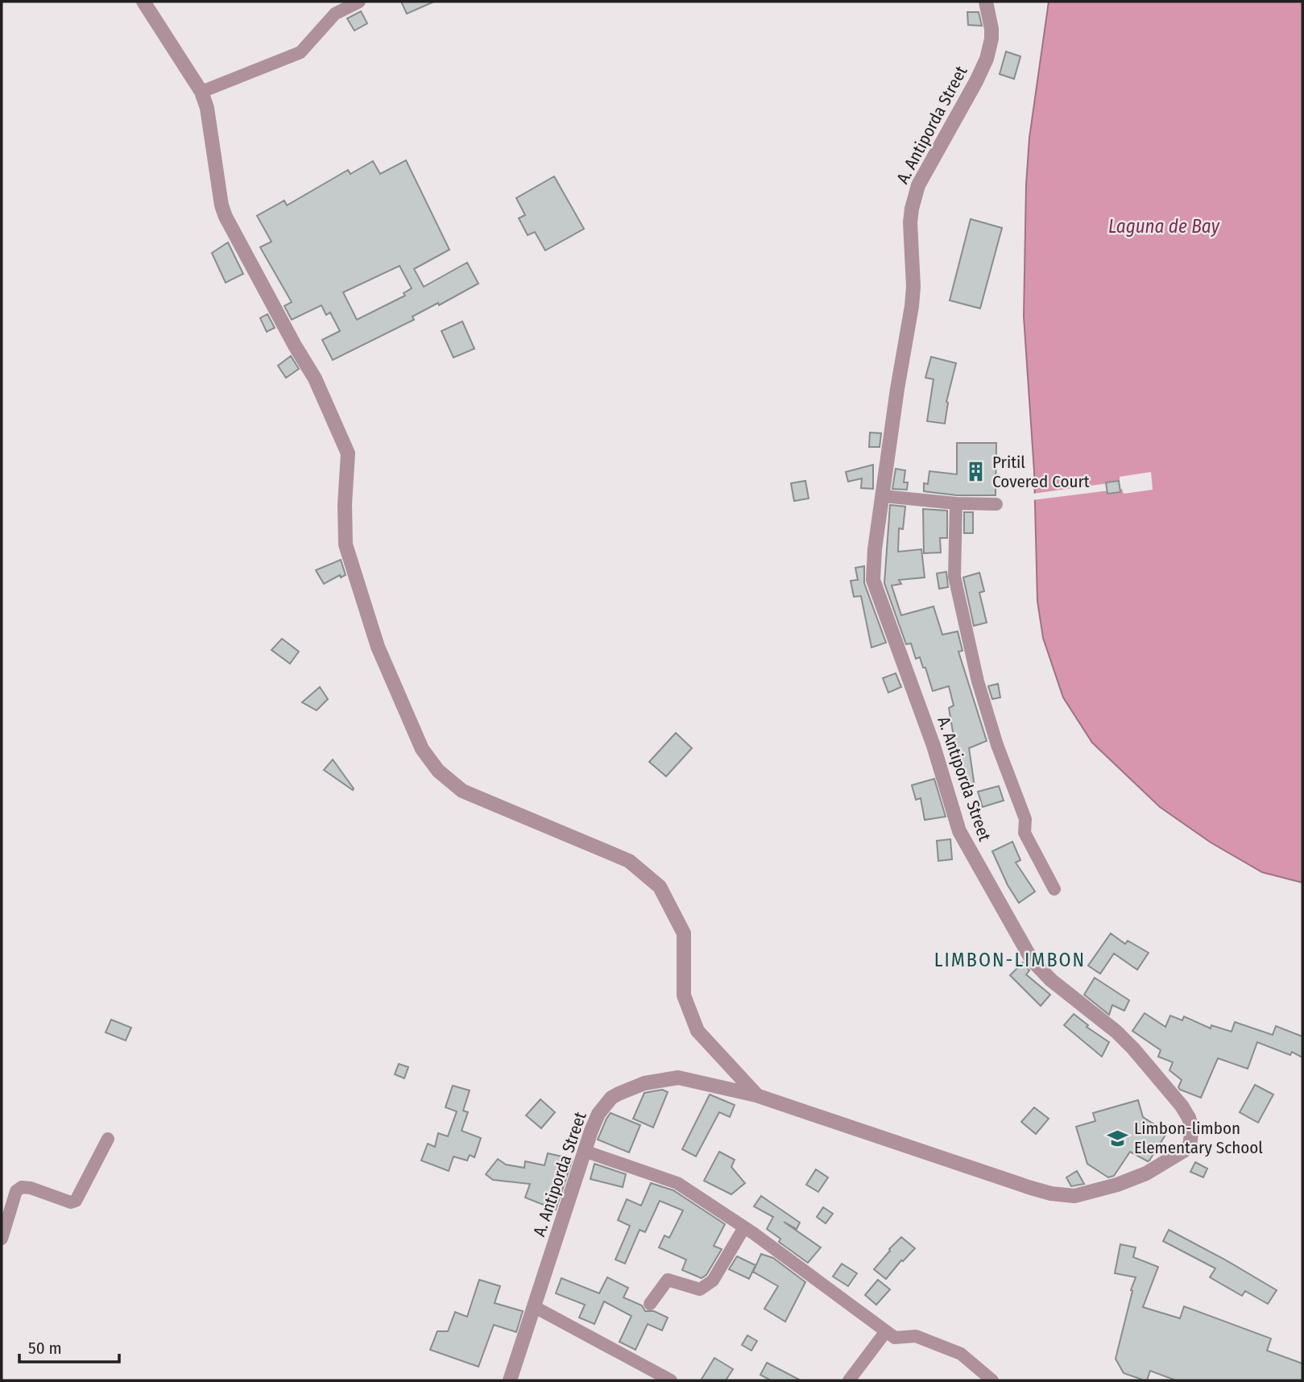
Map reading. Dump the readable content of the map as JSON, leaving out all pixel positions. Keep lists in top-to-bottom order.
{
  "streets": {
    "street": ["A. Antiporda Street"]
  },
  "districts": ["LIMBON-LIMBON"],
  "water": ["Laguna de Bay"],
  "places": {
    "building": ["Pritil Covered Court"],
    "school or university": ["Limbon-limbon Elementary School"]
  },
  "scale_bar": "50 m"
}
